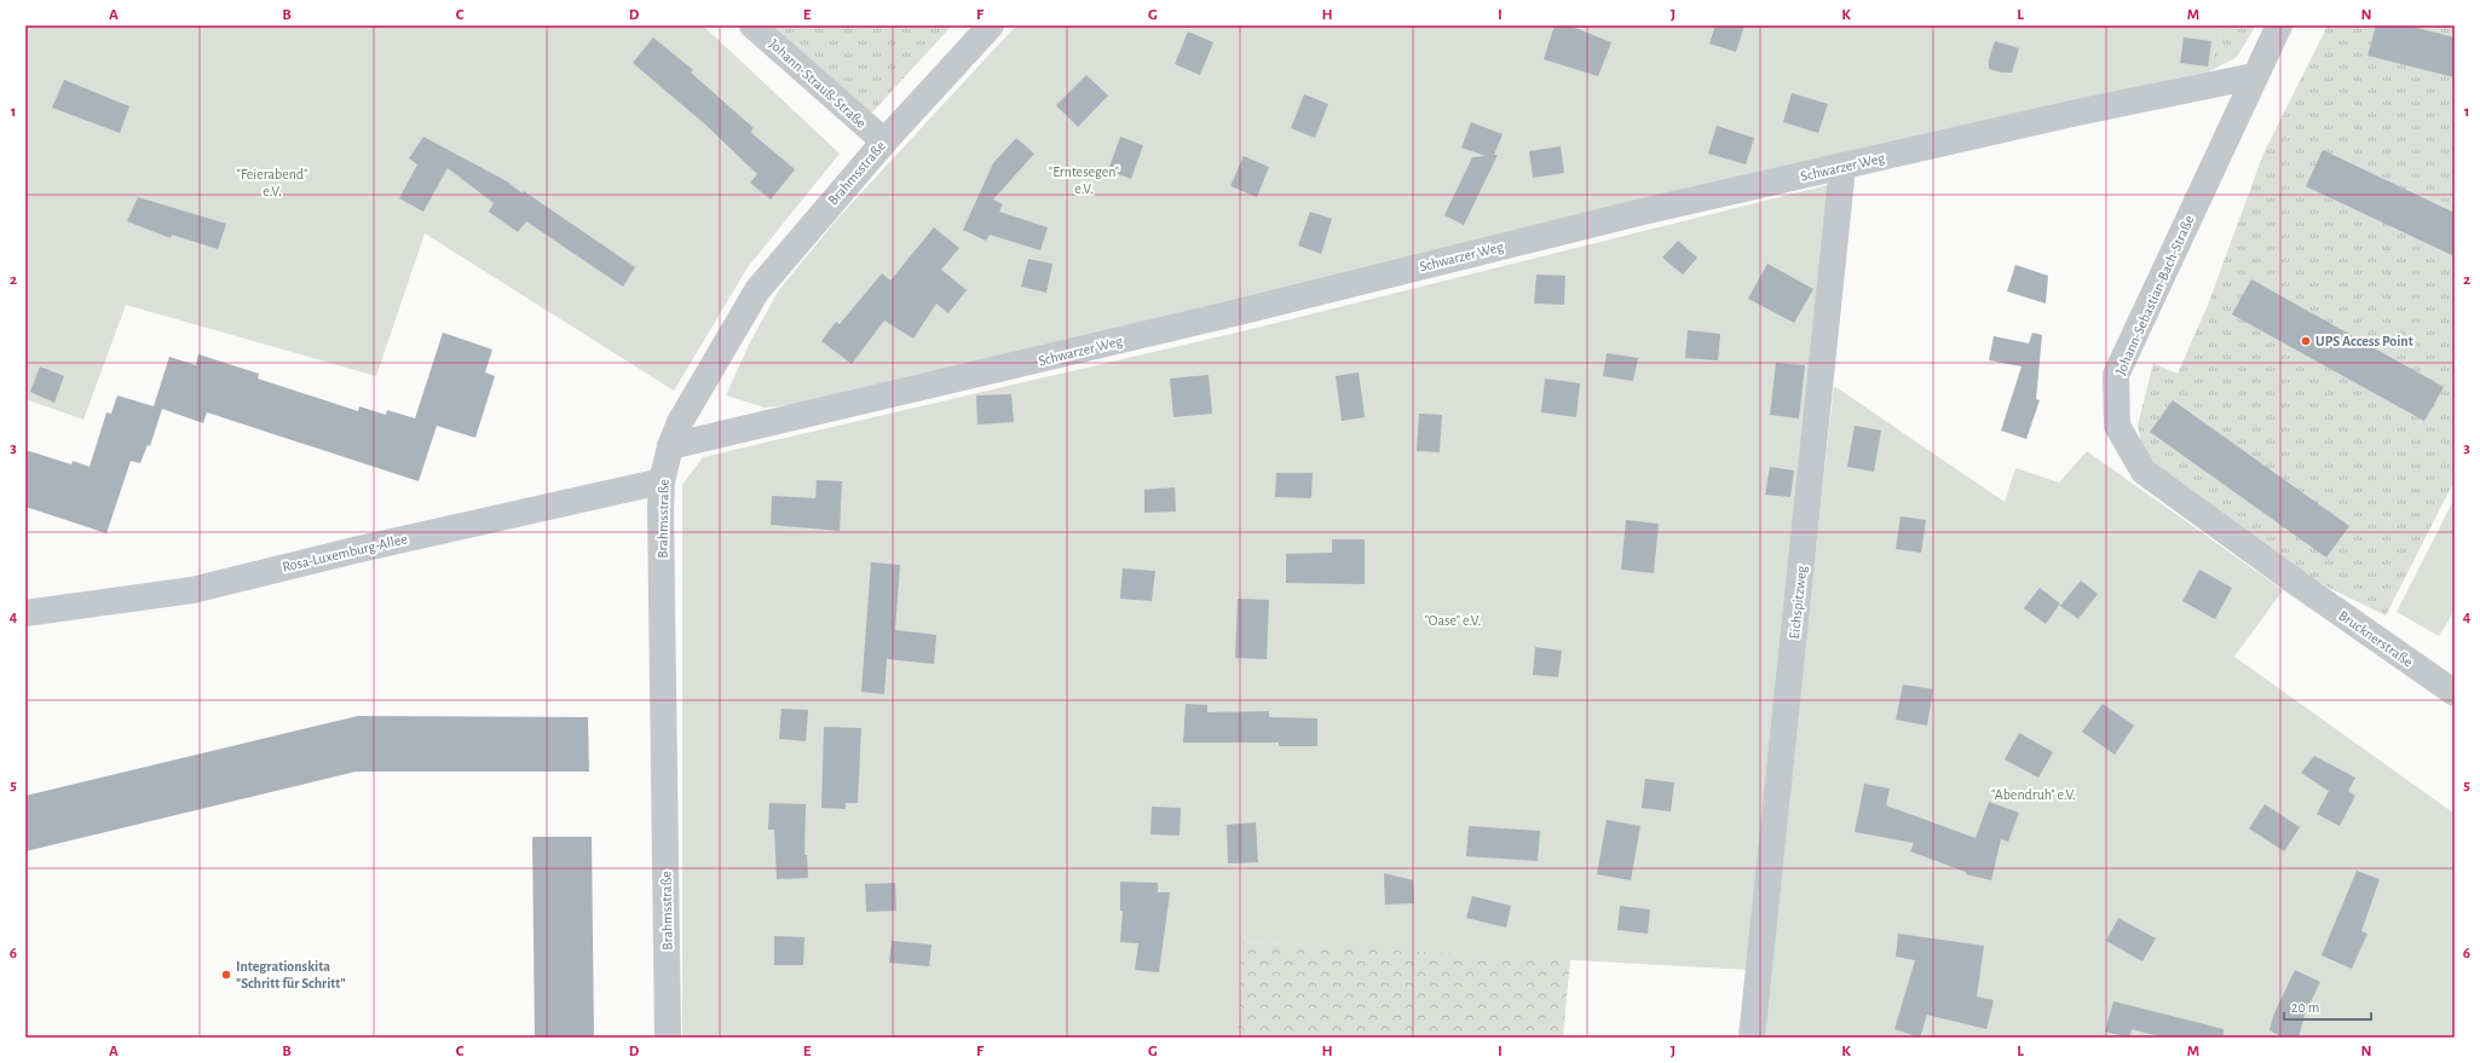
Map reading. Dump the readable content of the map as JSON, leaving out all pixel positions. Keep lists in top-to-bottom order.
{
  "streets": {
    "street": [
      "Johann-Strauß-Straße",
      "Schwarzer Weg",
      "Brahmsstraße",
      "Johann-Sebastian-Bach-Straße",
      "Rosa-Luxemburg-Allee",
      "Eichspitzweg",
      "Brucknerstraße"
    ]
  },
  "crossings": [
    ["Johann-Strauß-Straße", "Brahmsstraße"],
    ["Schwarzer Weg", "Brahmsstraße"],
    ["Schwarzer Weg", "Johann-Sebastian-Bach-Straße"],
    ["Schwarzer Weg", "Eichspitzweg"],
    ["Brahmsstraße", "Rosa-Luxemburg-Allee"],
    ["Johann-Sebastian-Bach-Straße", "Brucknerstraße"]
  ],
  "parks": [
    "\"Erntesegen\" e.V.",
    "\"Feierabend\" e.V.",
    "\"Oase\" e.V.",
    "\"Abendruh\" e.V."
  ],
  "places": ["UPS Access Point", "Integrationskita \"Schritt für Schritt\""],
  "scale_bar": "20 m",
  "grid": {
    "columns": [
      "A",
      "B",
      "C",
      "D",
      "E",
      "F",
      "G",
      "H",
      "I",
      "J",
      "K",
      "L",
      "M",
      "N"
    ],
    "rows": [
      "1",
      "2",
      "3",
      "4",
      "5",
      "6"
    ]
  }
}
